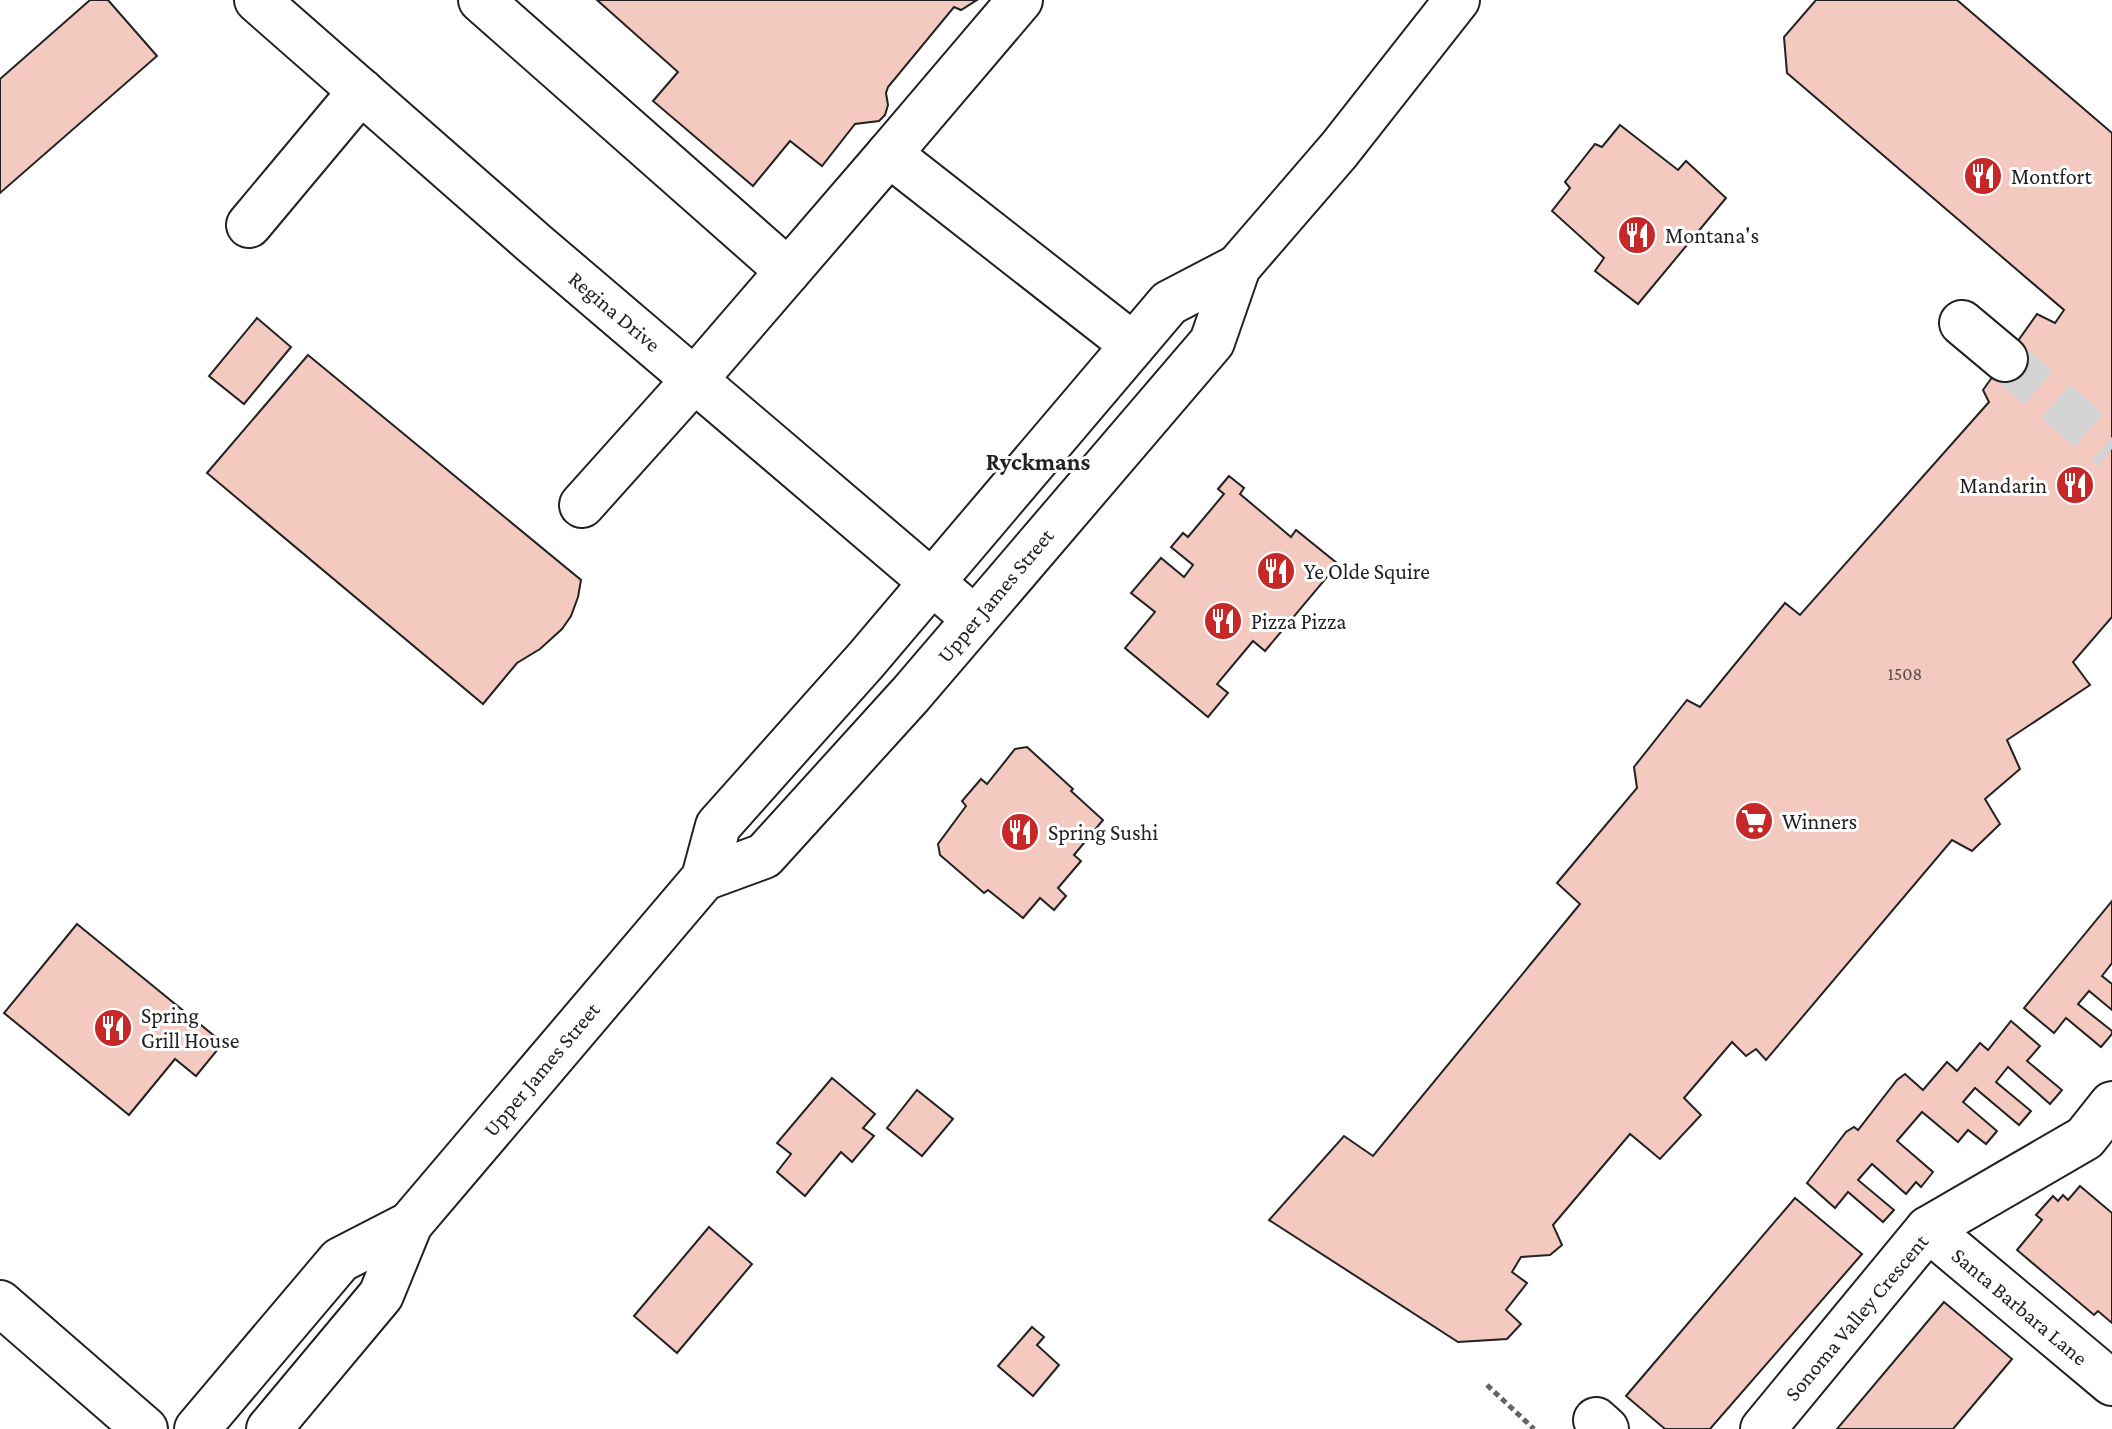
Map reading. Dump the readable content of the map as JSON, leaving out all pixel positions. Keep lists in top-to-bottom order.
{
  "streets": {
    "main road": [
      "Regina Drive",
      "Upper James Street",
      "Santa Barbara Lane",
      "Sonoma Valley Crescent"
    ]
  },
  "crossings": [
    ["Regina Drive", "Upper James Street"],
    ["Santa Barbara Lane", "Sonoma Valley Crescent"]
  ],
  "districts": ["Ryckmans"],
  "places": {
    "restaurant": [
      "Montfort",
      "Montana's",
      "Mandarin",
      "Ye Olde Squire",
      "Pizza Pizza",
      "Spring Sushi",
      "Spring Grill House"
    ],
    "supermarket": ["Winners"]
  },
  "house_numbers": ["1508"]
}
